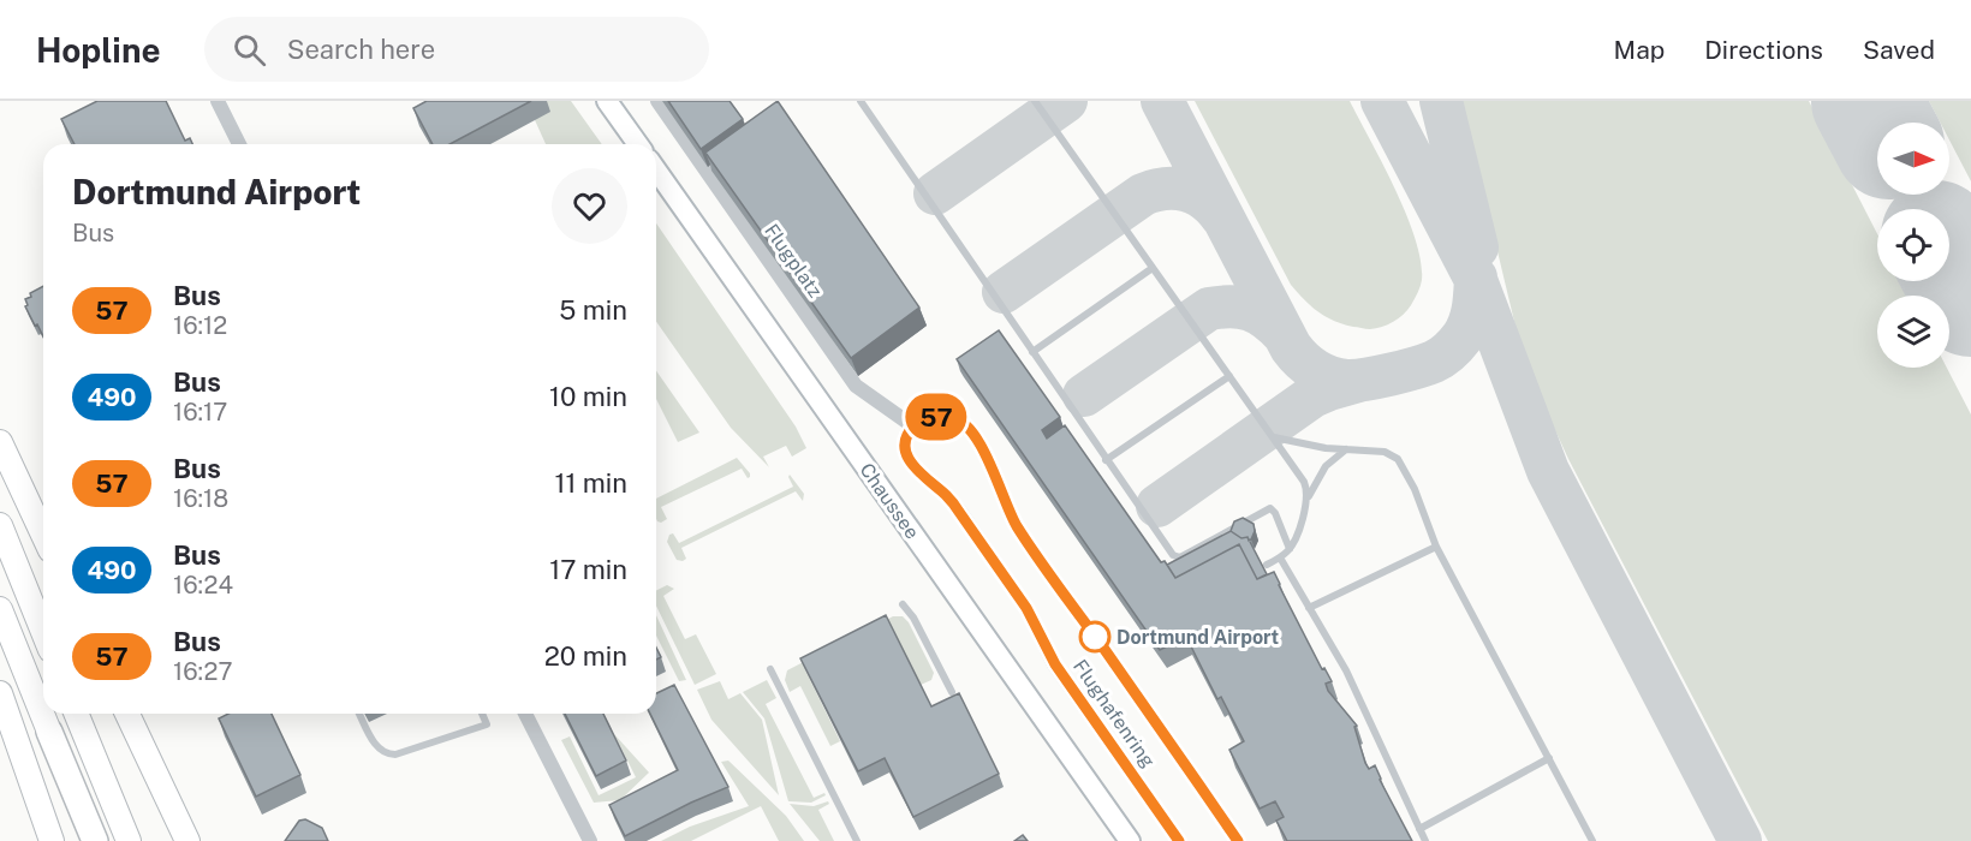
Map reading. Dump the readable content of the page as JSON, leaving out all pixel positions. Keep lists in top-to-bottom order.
{
  "streets": {
    "main road": ["Chaussee"],
    "street": ["Flugplatz", "Flughafenring"]
  },
  "crossings": [
    ["Flugplatz", "Flughafenring"]
  ],
  "places": ["Dortmund Airport"],
  "lines": ["bus line 57"],
  "north": "right",
  "page": {
    "header": "Hopline",
    "search": "Search here",
    "nav": ["Map", "Directions", "Saved"],
    "on_map": "57",
    "heading": ["Dortmund Airport", "Bus"],
    "list": [
      {
        "mark": "57",
        "name": "Bus",
        "note": "16:12",
        "value": "5 min"
      },
      {
        "mark": "490",
        "name": "Bus",
        "note": "16:17",
        "value": "10 min"
      },
      {
        "mark": "57",
        "name": "Bus",
        "note": "16:18",
        "value": "11 min"
      },
      {
        "mark": "490",
        "name": "Bus",
        "note": "16:24",
        "value": "17 min"
      },
      {
        "mark": "57",
        "name": "Bus",
        "note": "16:27",
        "value": "20 min"
      }
    ]
  }
}
